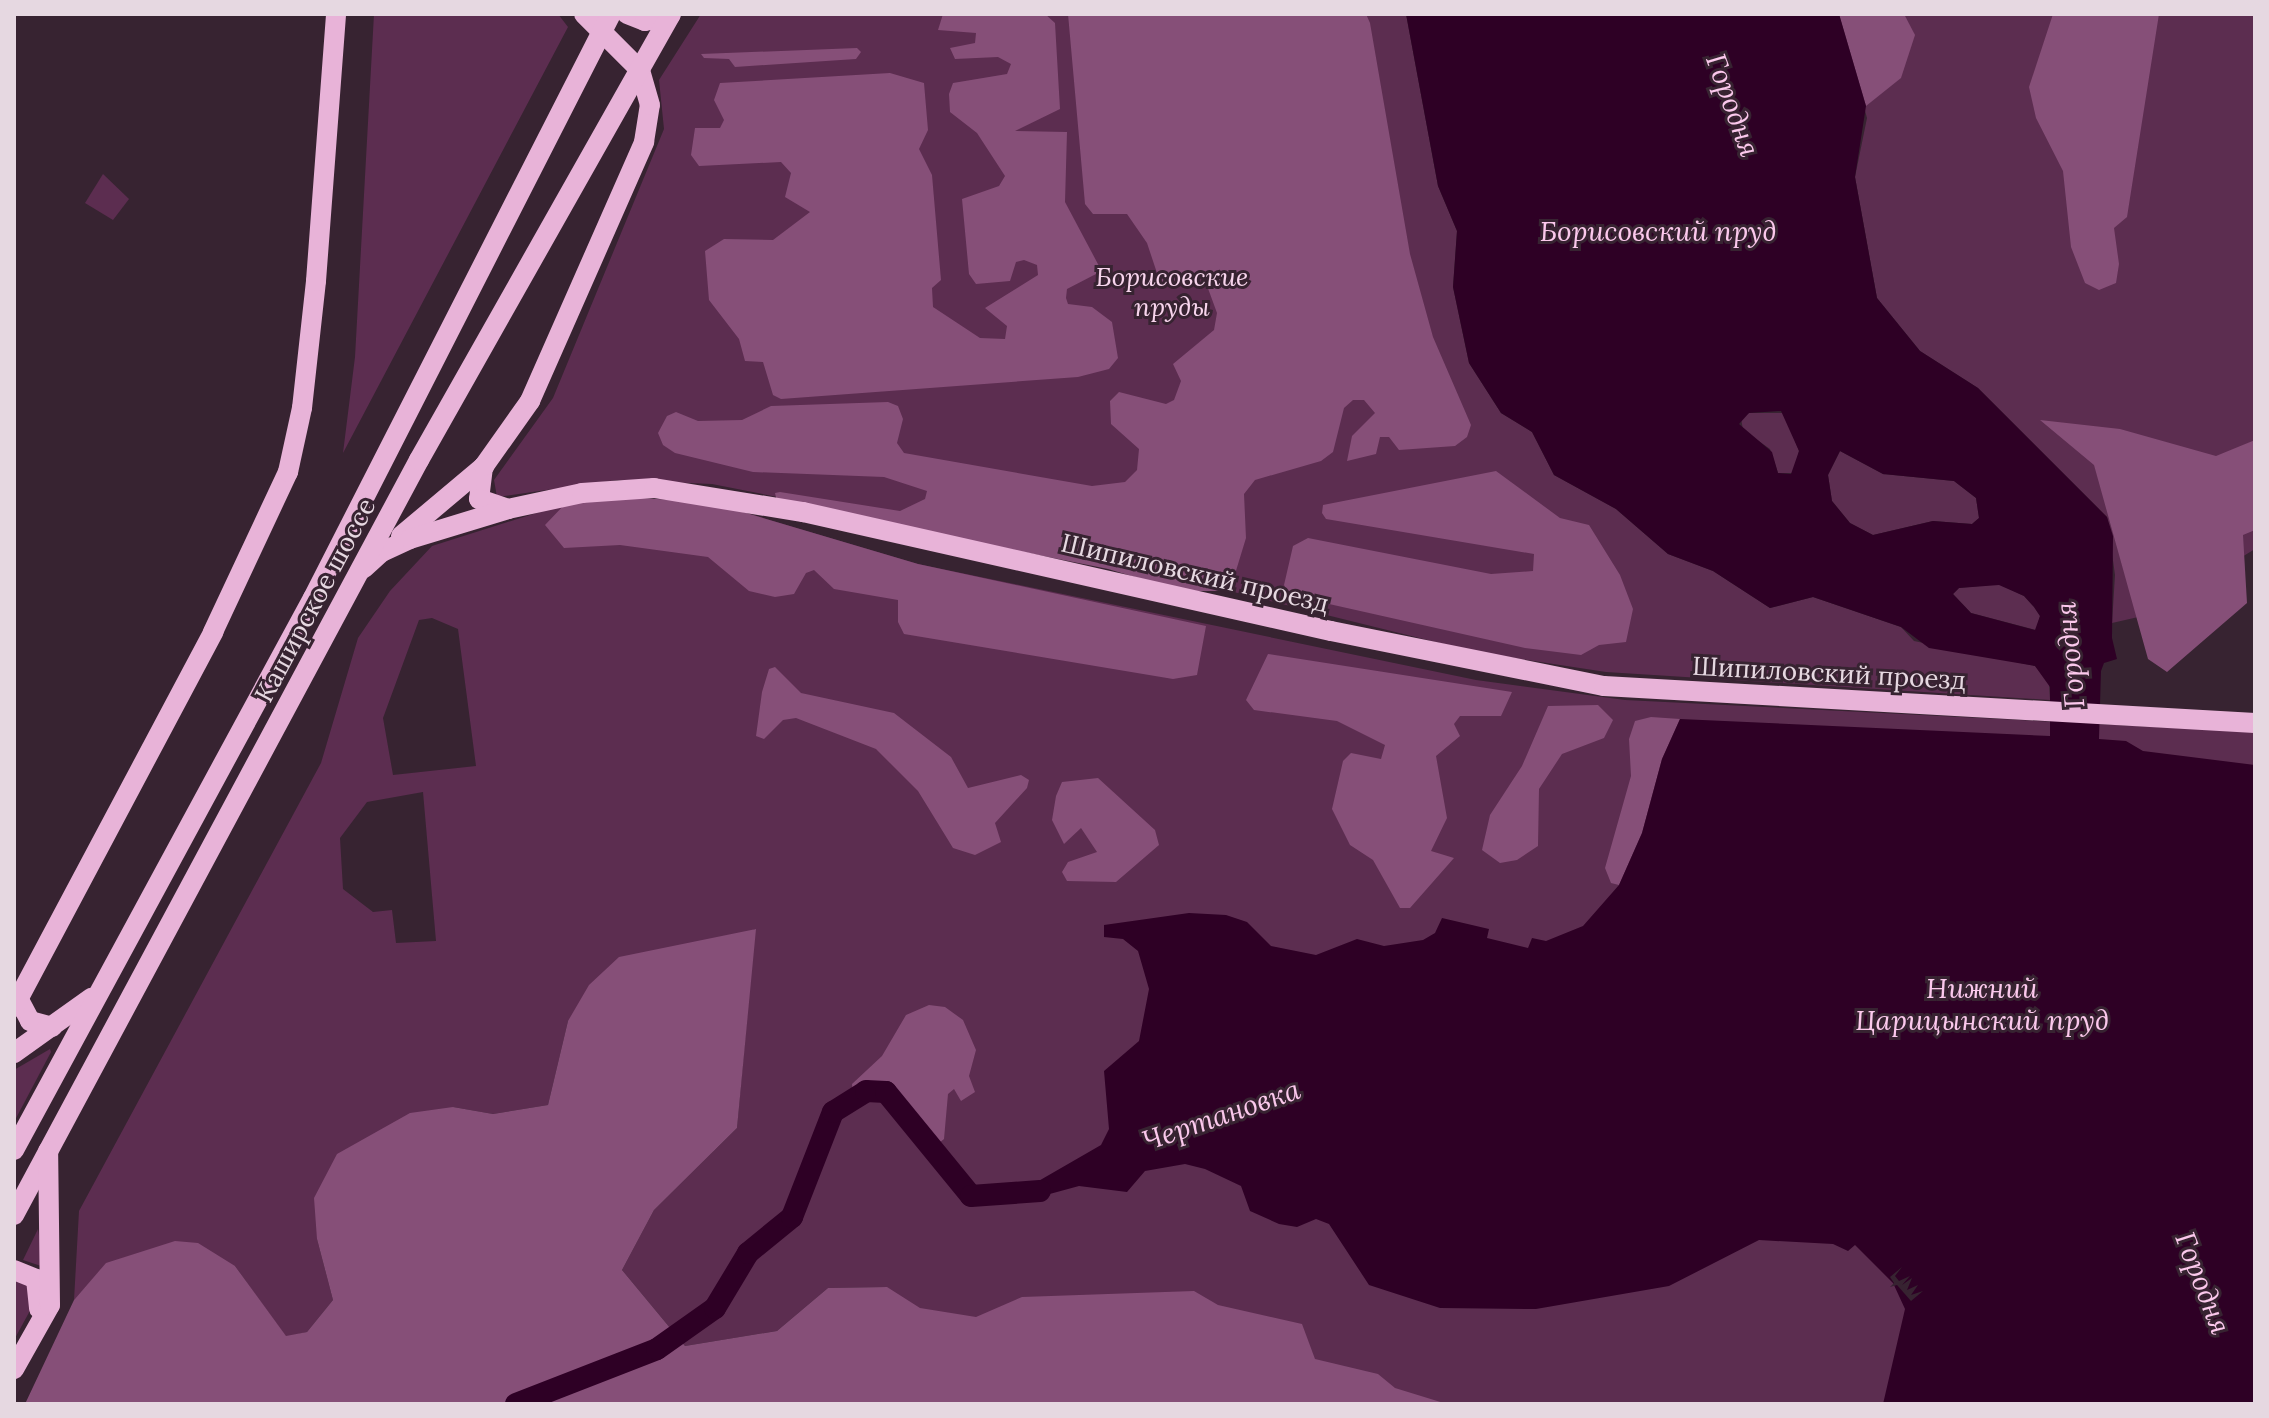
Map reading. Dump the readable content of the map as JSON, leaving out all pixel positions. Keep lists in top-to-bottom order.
{
  "streets": {
    "main road": ["Шипиловский проезд", "Каширское шоссе"]
  },
  "crossings": [
    ["Шипиловский проезд", "Каширское шоссе"]
  ],
  "water": [
    "Городня",
    "Борисовский пруд",
    "Нижний Царицынский пруд",
    "Чертановка"
  ],
  "parks": ["Борисовские пруды"]
}
